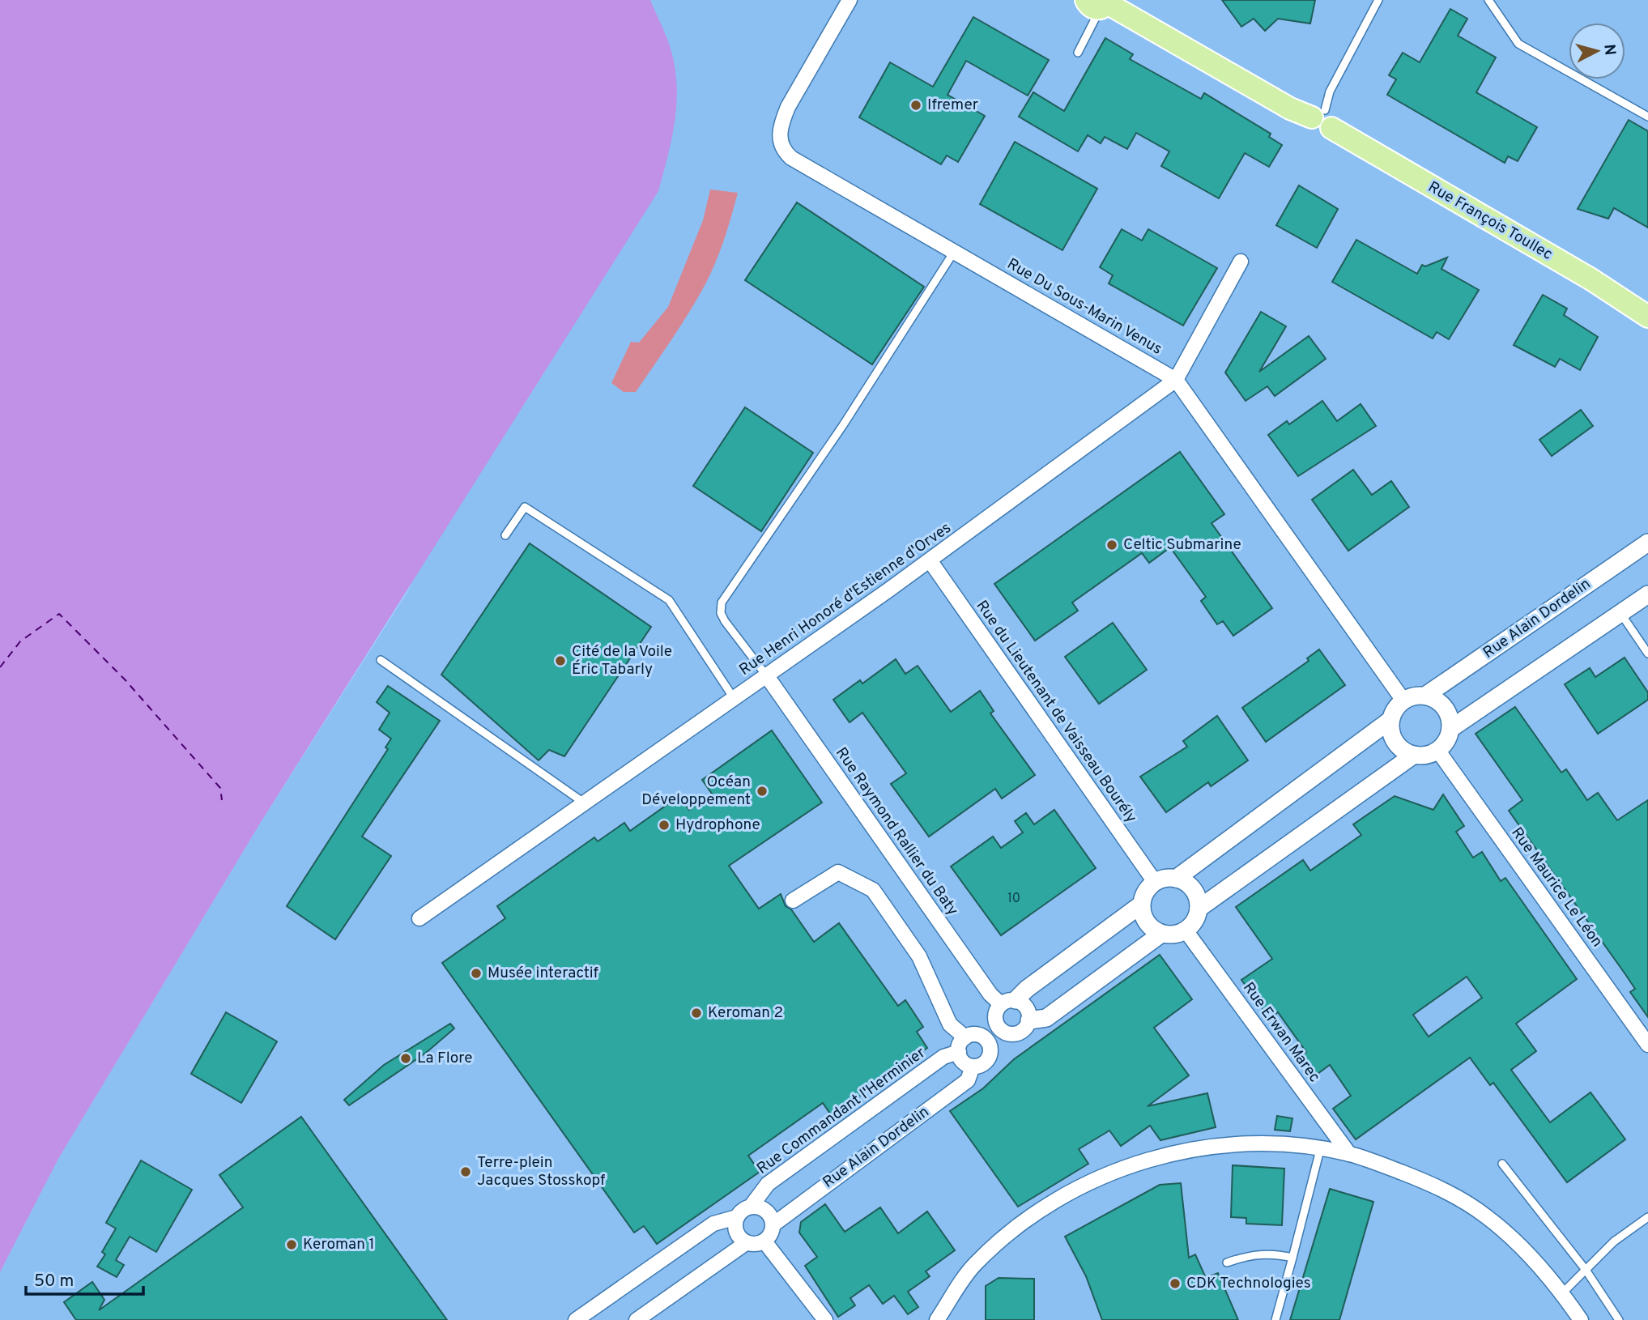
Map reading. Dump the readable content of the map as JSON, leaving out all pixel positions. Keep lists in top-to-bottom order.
{
  "streets": {
    "main road": ["Rue François Toullec"],
    "street": [
      "Rue Du Sous-Marin Venus",
      "Rue Henri Honoré d'Estienne d'Orves",
      "Rue Alain Dordelin",
      "Rue du Lieutenant de Vaisseau Bourély",
      "Rue Raymond Rallier du Baty",
      "Rue Maurice Le Léon",
      "Rue Erwan Marec",
      "Rue Commandant l'Herminier"
    ]
  },
  "crossings": [
    ["Rue Du Sous-Marin Venus", "Rue Henri Honoré d'Estienne d'Orves"],
    ["Rue Du Sous-Marin Venus", "Rue Alain Dordelin"],
    ["Rue Du Sous-Marin Venus", "Rue Maurice Le Léon"],
    ["Rue Henri Honoré d'Estienne d'Orves", "Rue du Lieutenant de Vaisseau Bourély"],
    ["Rue Henri Honoré d'Estienne d'Orves", "Rue Raymond Rallier du Baty"],
    ["Rue Alain Dordelin", "Rue Maurice Le Léon"],
    ["Rue Alain Dordelin", "Rue Commandant l'Herminier"],
    ["Rue du Lieutenant de Vaisseau Bourély", "Rue Erwan Marec"]
  ],
  "places": [
    "Ifremer",
    "Celtic Submarine",
    "Cité de la Voile Éric Tabarly",
    "Océan Développement",
    "Hydrophone",
    "Musée interactif",
    "Keroman 2",
    "La Flore",
    "Terre-plein Jacques Stosskopf",
    "Keroman 1",
    "CDK Technologies"
  ],
  "house_numbers": ["10"],
  "scale_bar": "50 m",
  "north": "right"
}
